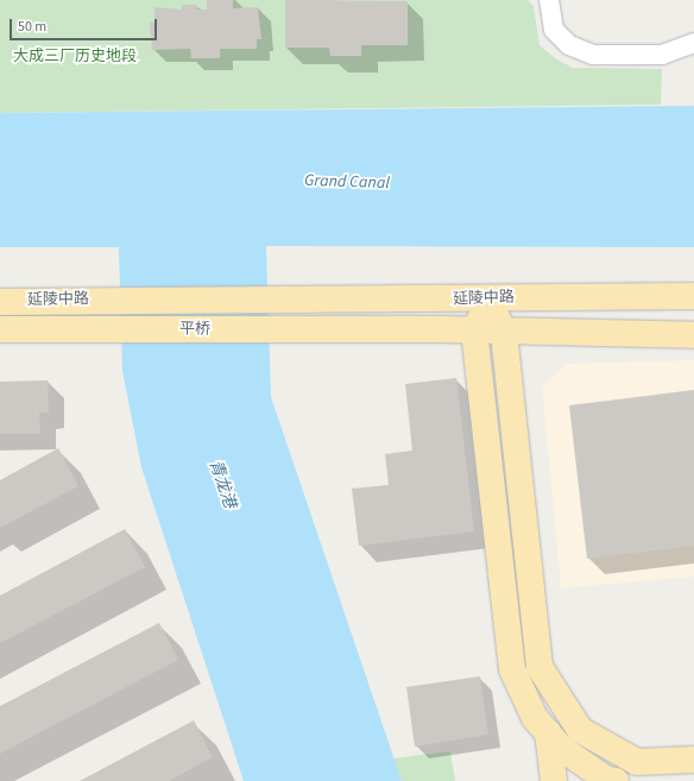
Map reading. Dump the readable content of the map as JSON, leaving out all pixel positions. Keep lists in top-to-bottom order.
{
  "streets": {
    "main road": ["延陵中路", "平桥"]
  },
  "crossings": [
    ["延陵中路", "平桥"]
  ],
  "water": ["Grand Canal", "青龙港"],
  "parks": ["大成三厂历史地段"],
  "scale_bar": "50 m"
}
